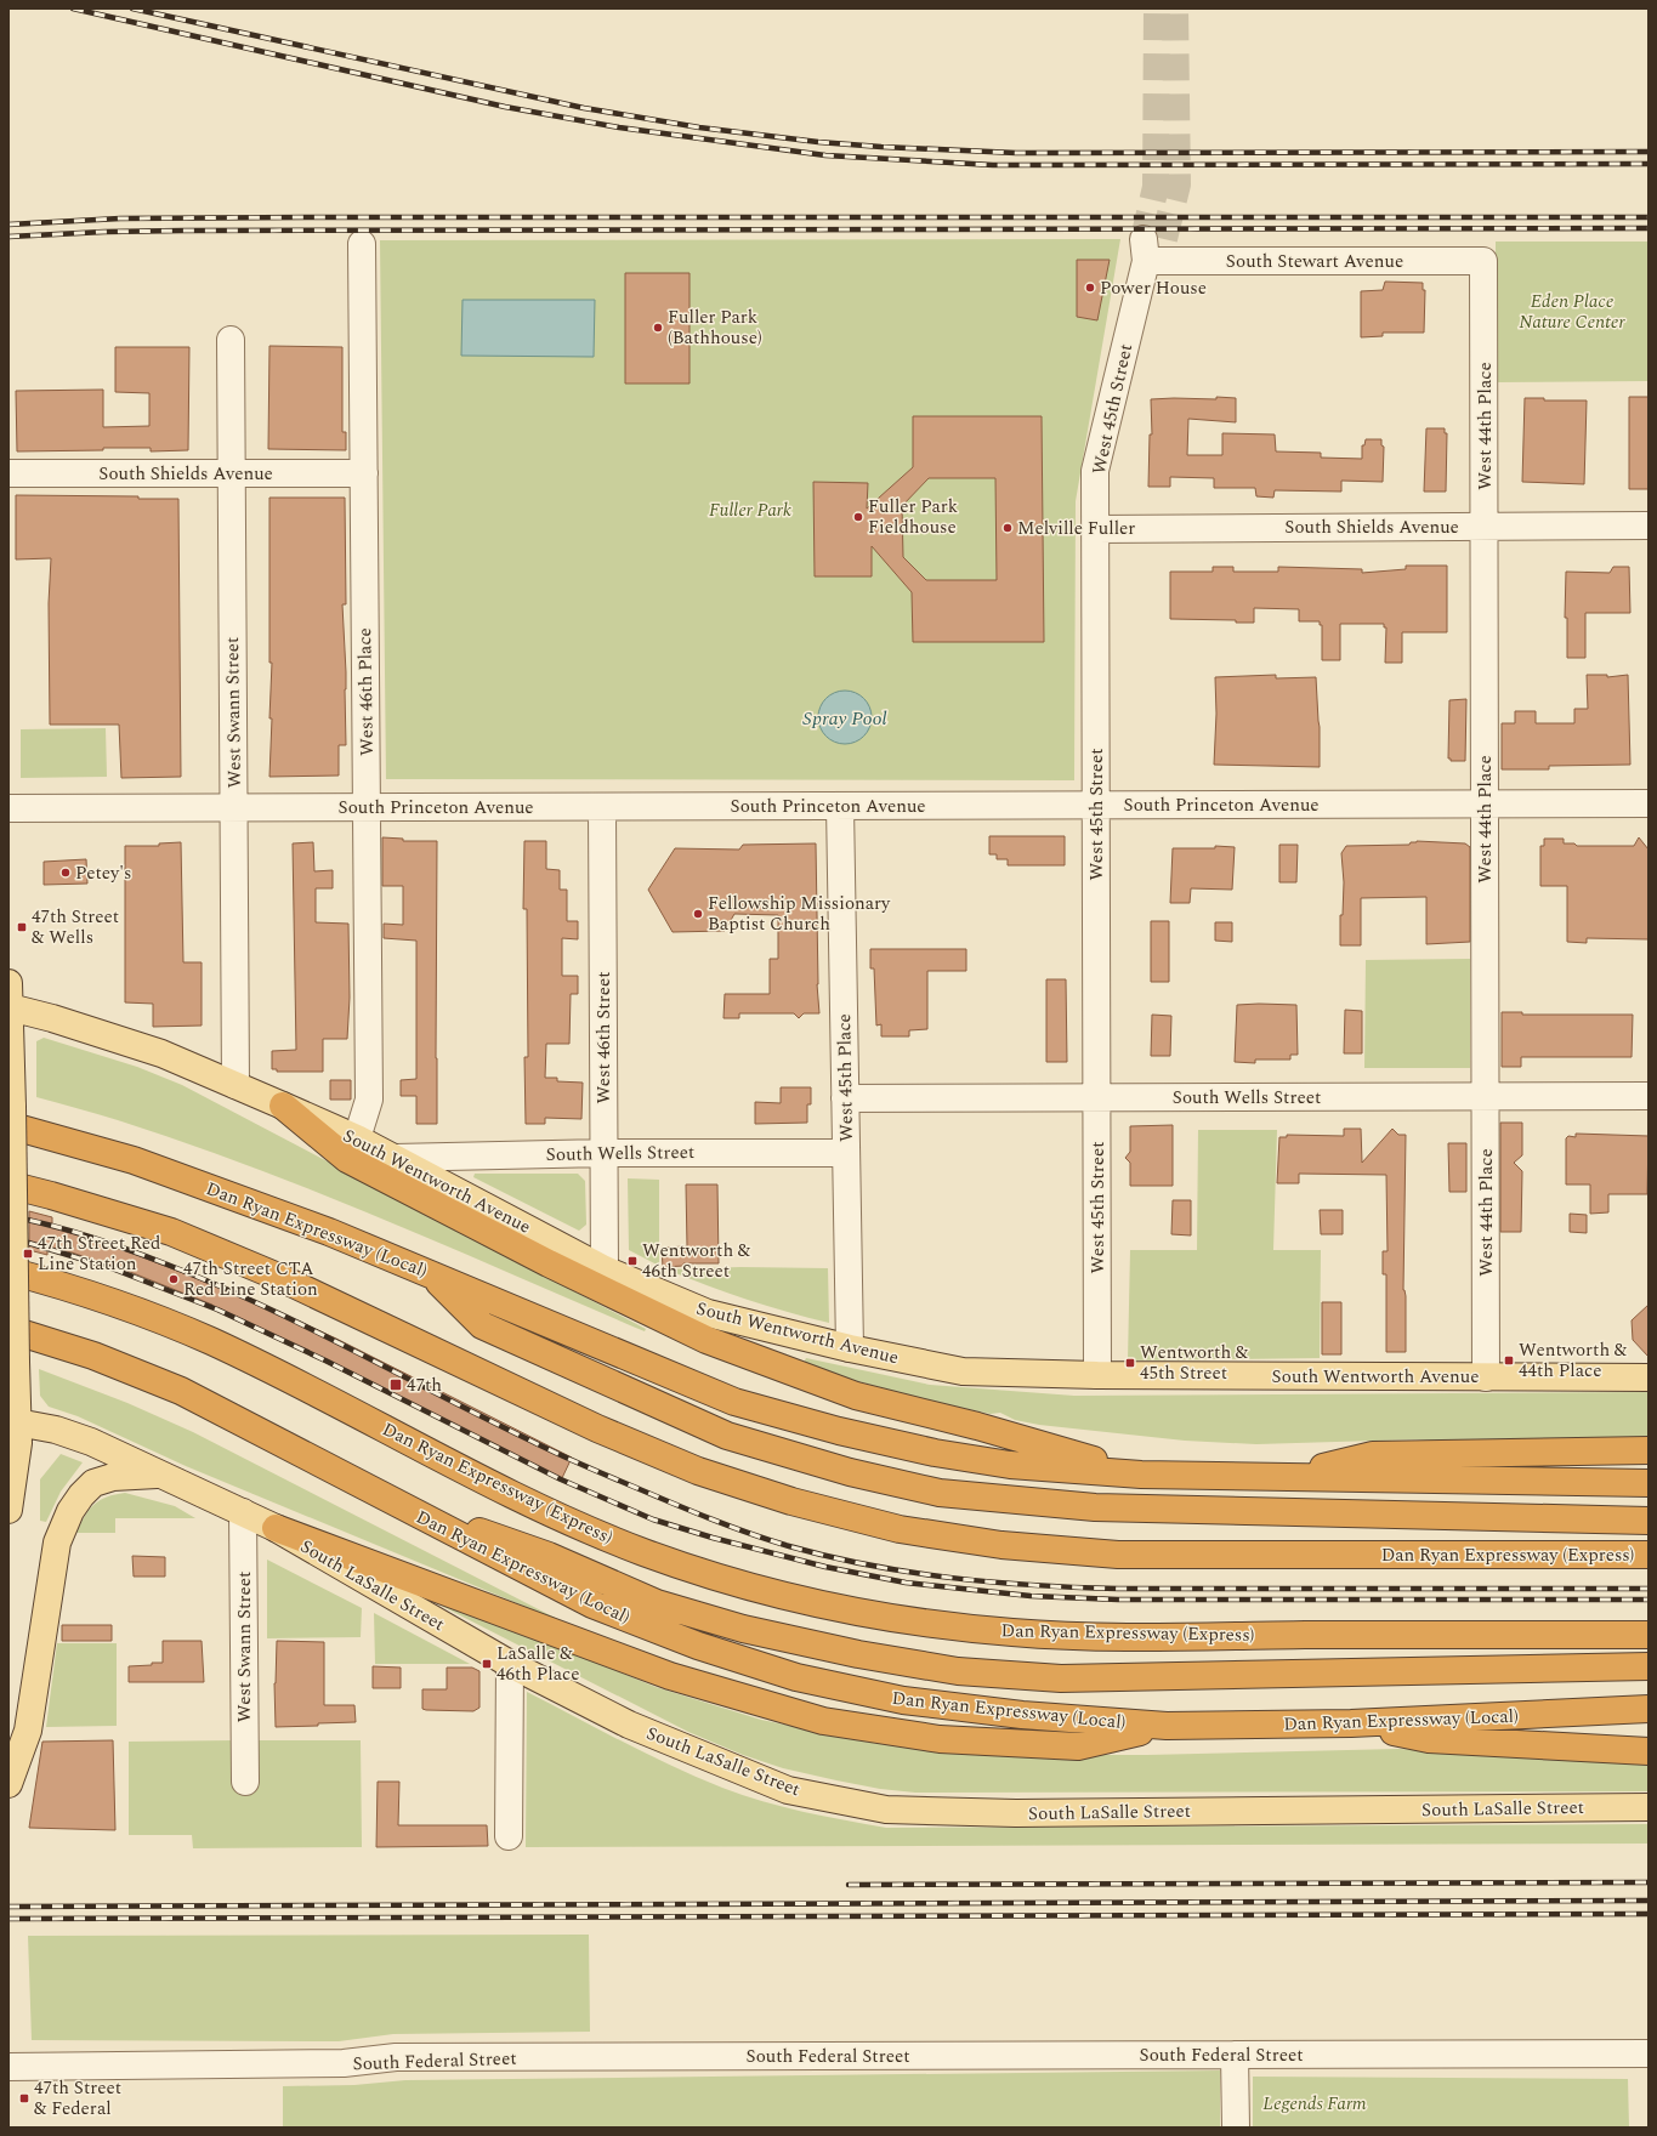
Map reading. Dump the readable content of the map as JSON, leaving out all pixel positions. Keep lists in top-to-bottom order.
{
  "streets": {
    "highway": ["Dan Ryan Expressway (Local)", "Dan Ryan Expressway (Express)"],
    "main road": ["South Wentworth Avenue", "South LaSalle Street"],
    "street": [
      "South Stewart Avenue",
      "West 45th Street",
      "West 44th Place",
      "South Shields Avenue",
      "West 46th Place",
      "West Swann Street",
      "South Princeton Avenue",
      "West 46th Street",
      "West 45th Place",
      "South Wells Street",
      "South Federal Street"
    ]
  },
  "crossings": [
    ["South Stewart Avenue", "West 45th Street"],
    ["South Stewart Avenue", "West 44th Place"],
    ["West 45th Street", "South Shields Avenue"],
    ["West 45th Street", "South Princeton Avenue"],
    ["West 45th Street", "South Wells Street"],
    ["West 45th Street", "South Wentworth Avenue"],
    ["West 44th Place", "South Shields Avenue"],
    ["West 44th Place", "South Princeton Avenue"],
    ["West 44th Place", "South Wells Street"],
    ["West 44th Place", "South Wentworth Avenue"],
    ["South Shields Avenue", "West 46th Place"],
    ["South Shields Avenue", "West Swann Street"],
    ["West 46th Place", "South Princeton Avenue"],
    ["West 46th Place", "South Wentworth Avenue"],
    ["West Swann Street", "South Princeton Avenue"],
    ["West Swann Street", "South Wentworth Avenue"],
    ["West Swann Street", "South LaSalle Street"],
    ["South Princeton Avenue", "West 46th Street"],
    ["South Princeton Avenue", "West 45th Place"],
    ["West 46th Street", "South Wells Street"],
    ["West 46th Street", "South Wentworth Avenue"],
    ["West 45th Place", "South Wells Street"],
    ["West 45th Place", "South Wentworth Avenue"],
    ["South Wells Street", "South Wentworth Avenue"]
  ],
  "water": ["Spray Pool"],
  "parks": ["Eden Place Nature Center", "Fuller Park", "Legends Farm"],
  "places": {
    "other": [
      "Power House",
      "Fuller Park (Bathhouse)",
      "Fuller Park Fieldhouse",
      "Melville Fuller",
      "Petey's",
      "Fellowship Missionary Baptist Church",
      "47th Street CTA Red Line Station"
    ],
    "transit": [
      "47th Street & Wells",
      "47th Street Red Line Station",
      "Wentworth & 46th Street",
      "Wentworth & 44th Place",
      "Wentworth & 45th Street",
      "47th",
      "LaSalle & 46th Place",
      "47th Street & Federal"
    ]
  }
}
